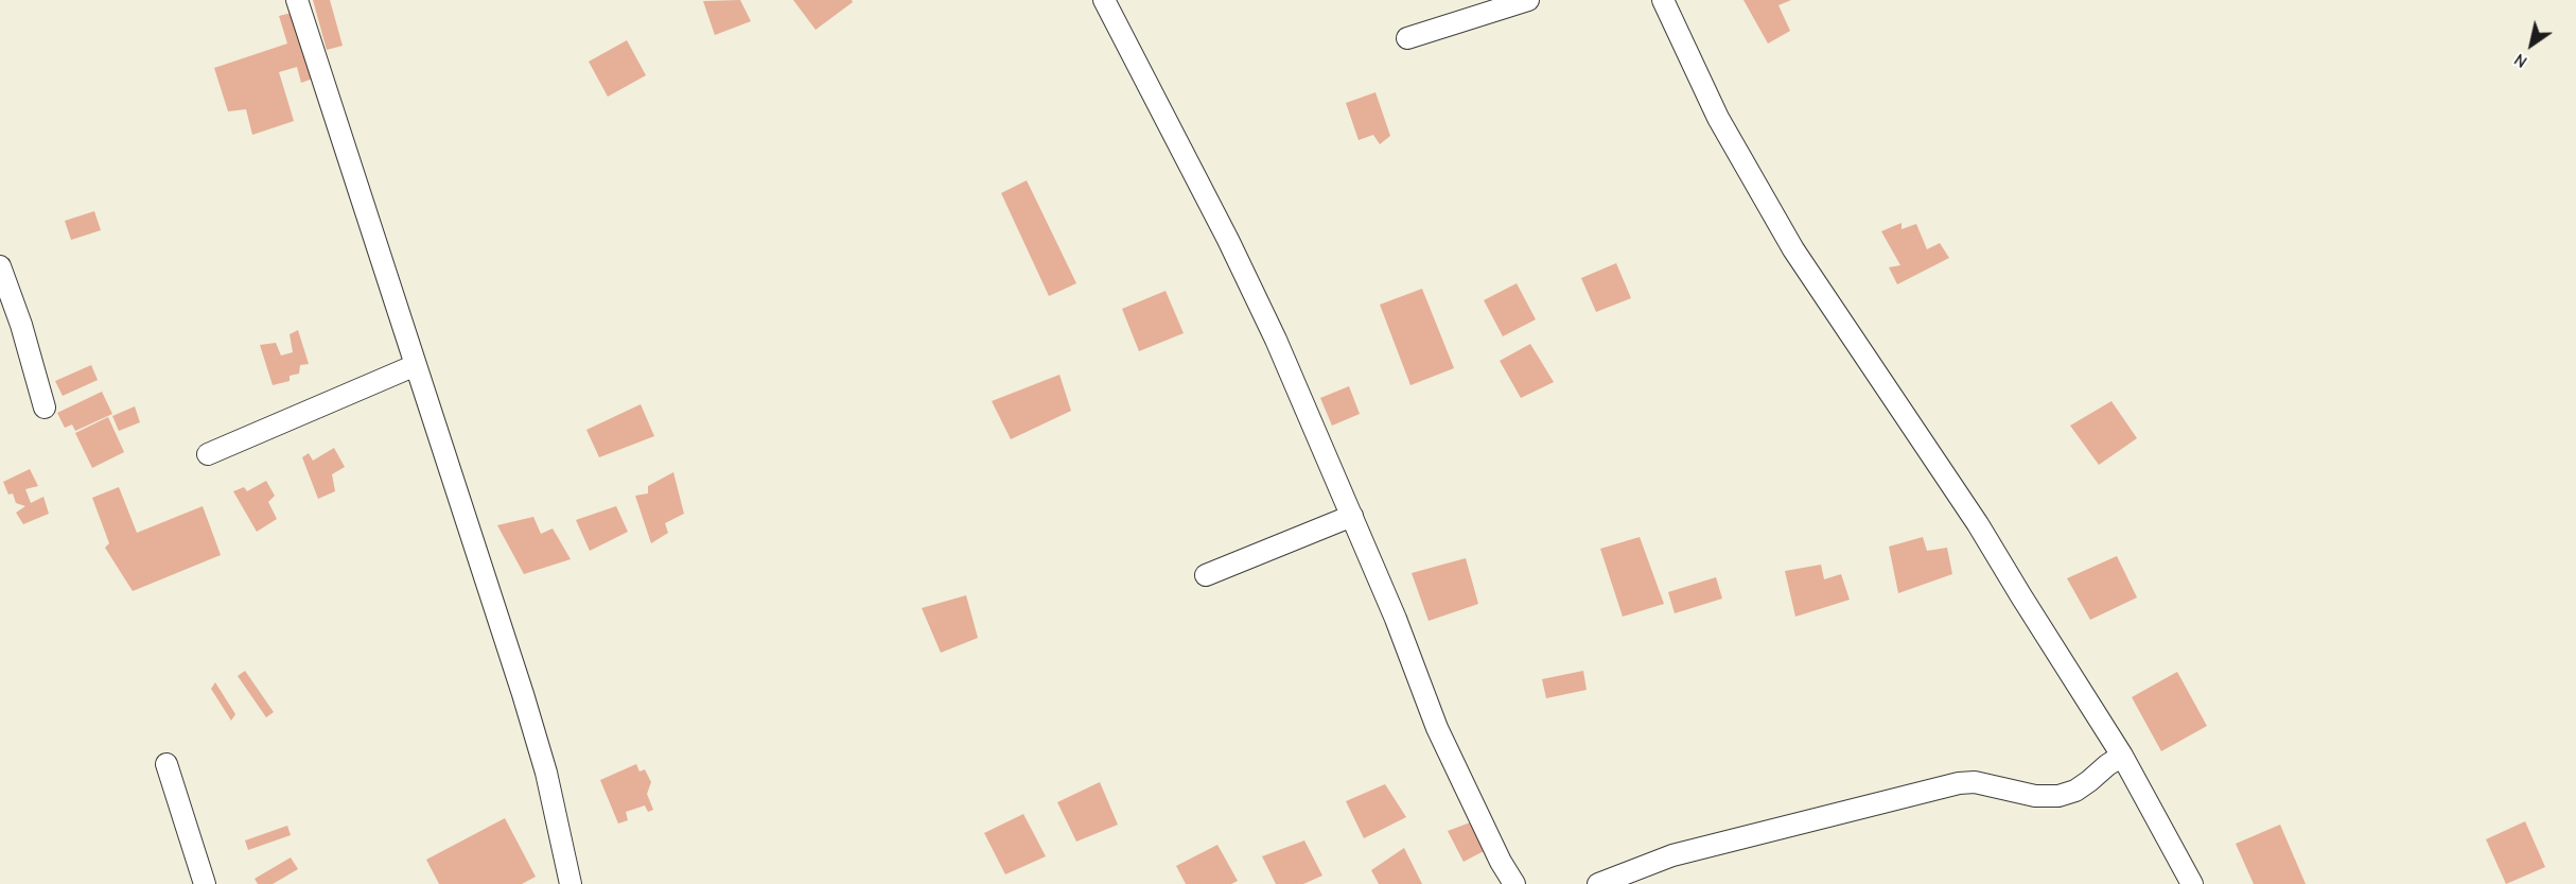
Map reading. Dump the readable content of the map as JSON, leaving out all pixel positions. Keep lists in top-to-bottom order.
{
  "north": "bottom left"
}
